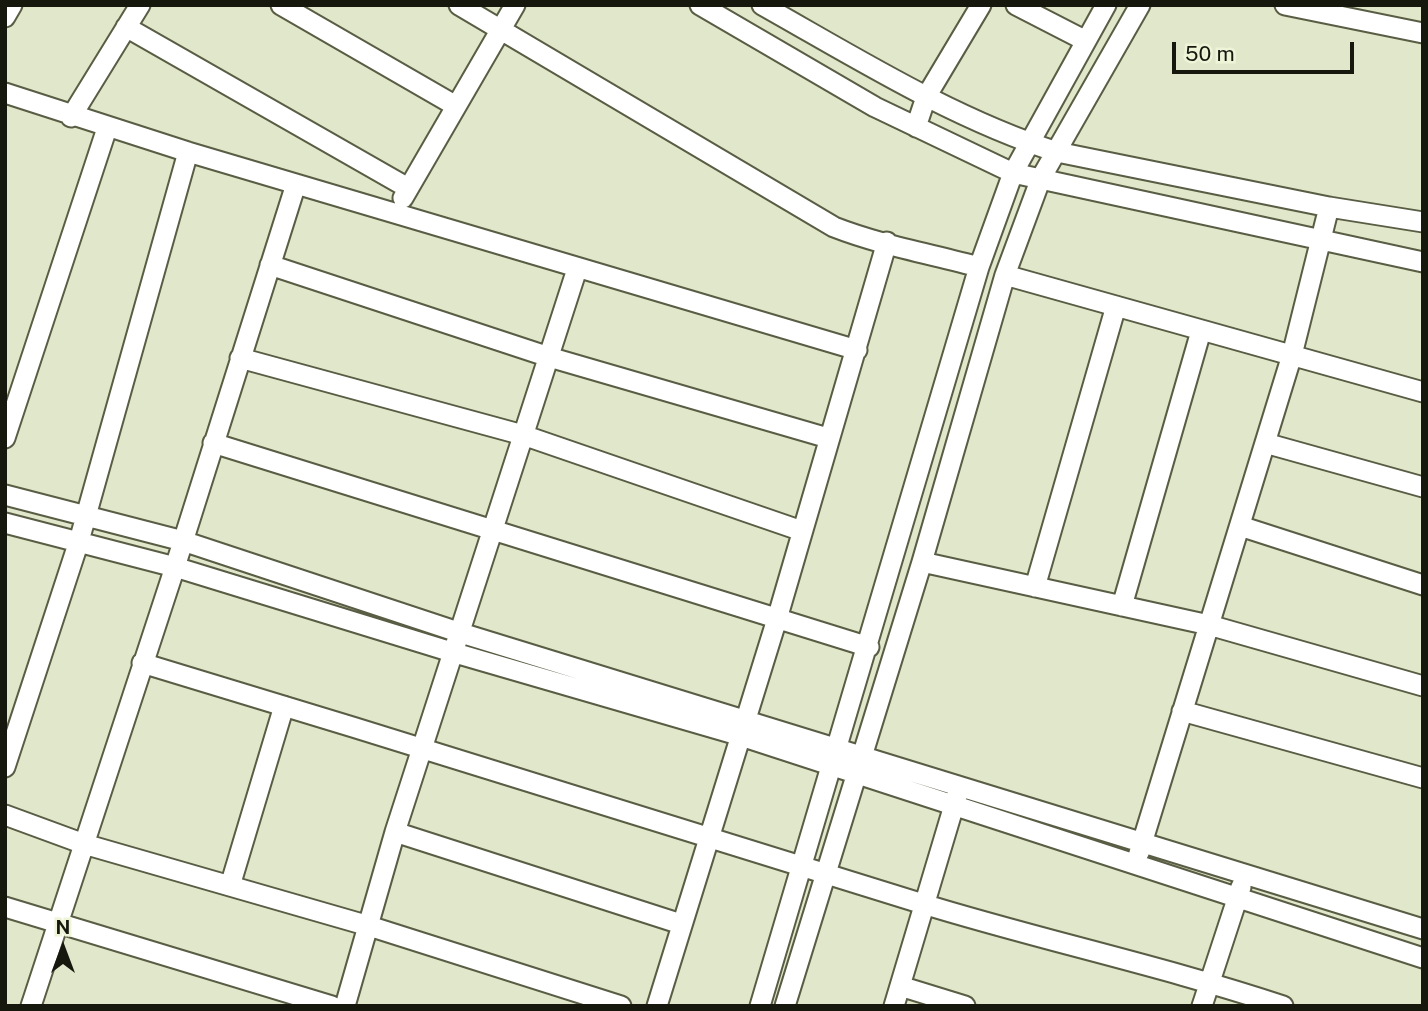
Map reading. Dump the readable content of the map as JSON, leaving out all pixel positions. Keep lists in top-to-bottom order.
{
  "scale_bar": "50 m",
  "north": "top"
}
